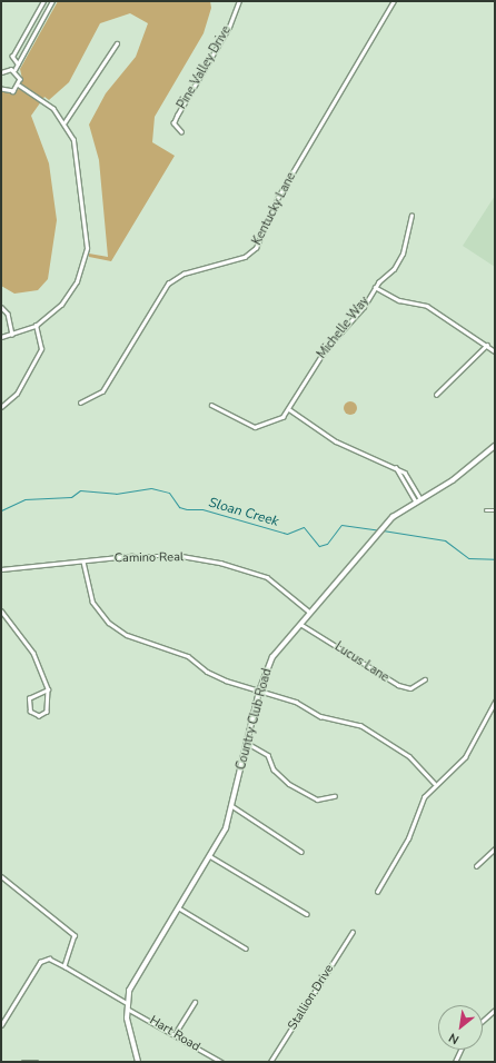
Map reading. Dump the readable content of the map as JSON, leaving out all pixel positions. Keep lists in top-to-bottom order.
{
  "streets": {
    "main road": ["Country Club Road"],
    "street": [
      "Pine Valley Drive",
      "Kentucky Lane",
      "Michelle Way",
      "Camino Real",
      "Lucus Lane",
      "Stallion Drive",
      "Hart Road"
    ]
  },
  "crossings": [
    ["Camino Real", "Country Club Road"],
    ["Lucus Lane", "Country Club Road"],
    ["Country Club Road", "Hart Road"]
  ],
  "water": ["Sloan Creek"],
  "north": "bottom left"
}
